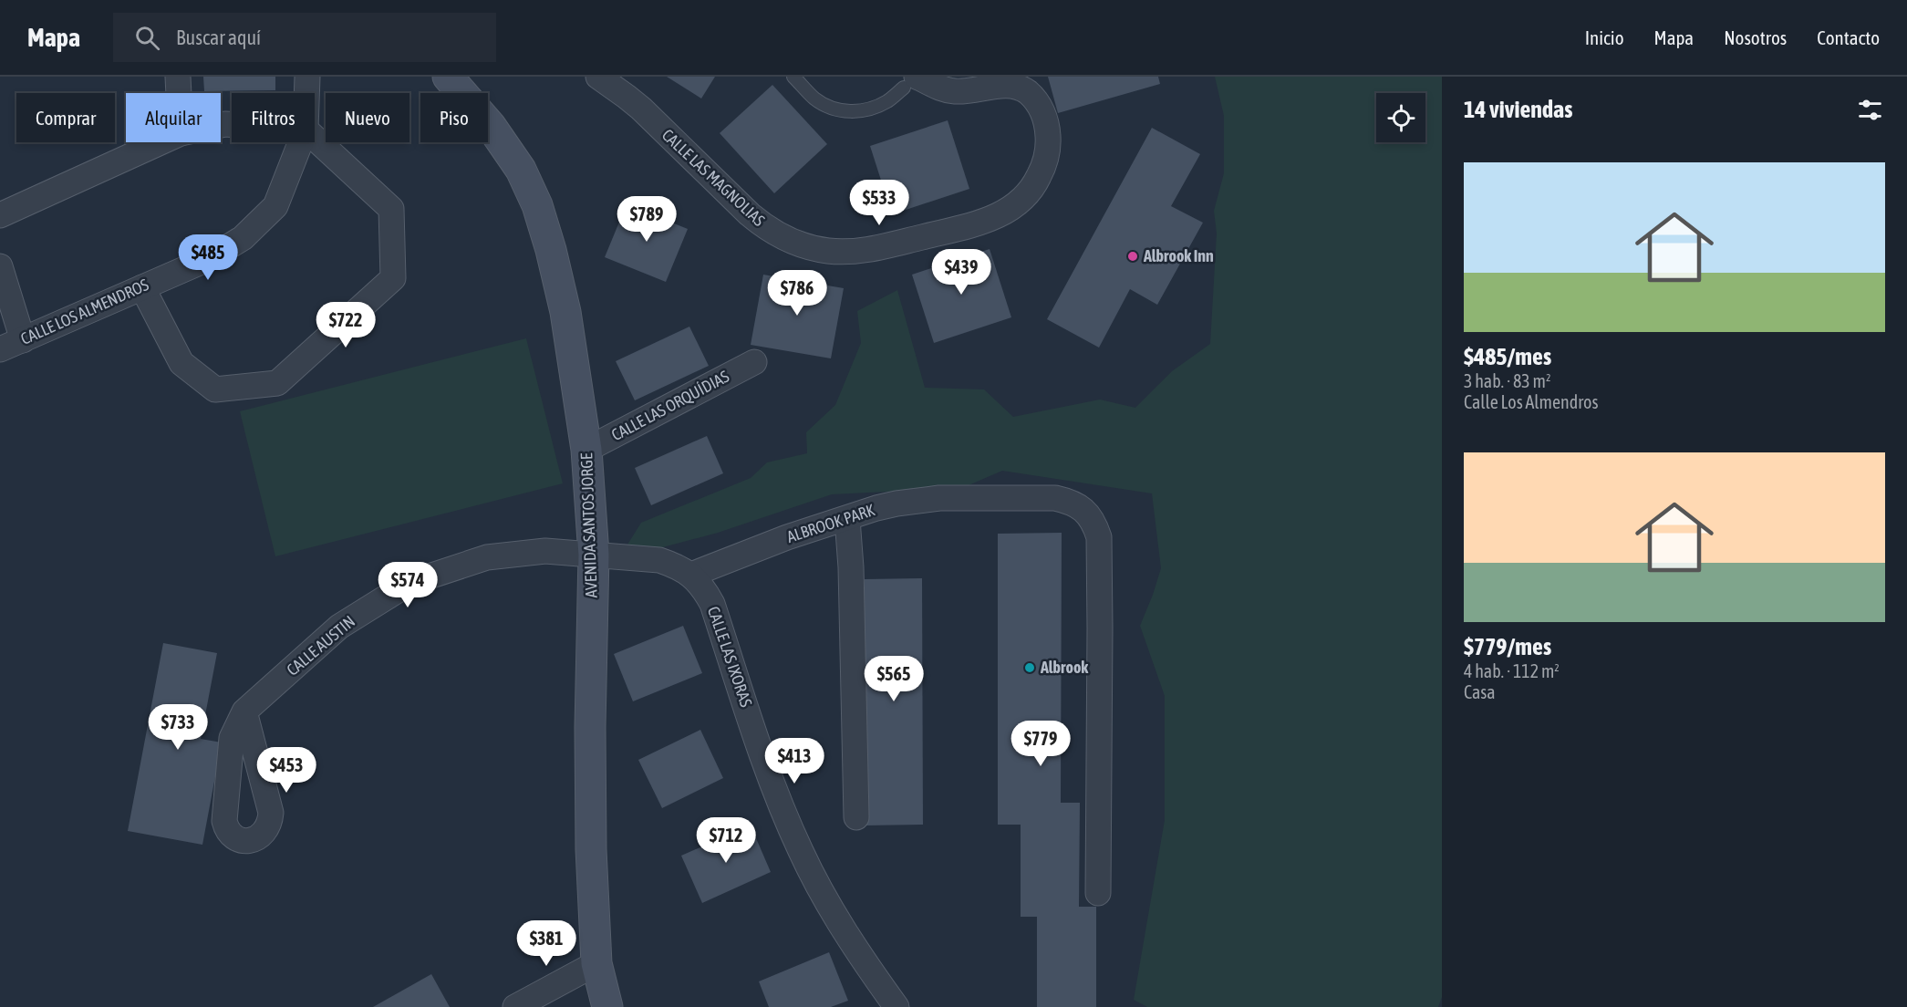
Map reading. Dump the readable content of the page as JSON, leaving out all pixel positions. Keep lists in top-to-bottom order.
{
  "streets": {
    "main road": ["AVENIDA SANTOS JORGE"],
    "street": [
      "CALLE LAS MAGNOLIAS",
      "CALLE LOS ALMENDROS",
      "CALLE LAS ORQUÍDIAS",
      "ALBROOK PARK",
      "CALLE AUSTIN",
      "CALLE LAS IXORAS"
    ]
  },
  "crossings": [
    ["CALLE LAS ORQUÍDIAS", "AVENIDA SANTOS JORGE"],
    ["ALBROOK PARK", "CALLE LAS IXORAS"],
    ["AVENIDA SANTOS JORGE", "CALLE AUSTIN"],
    ["AVENIDA SANTOS JORGE", "CALLE LAS IXORAS"],
    ["CALLE AUSTIN", "CALLE LAS IXORAS"]
  ],
  "places": ["Albrook Inn", "Albrook"],
  "page": {
    "header": "Mapa",
    "search": "Buscar aquí",
    "nav": [
      "Inicio",
      "Mapa",
      "Nosotros",
      "Contacto"
    ],
    "heading": "14 viviendas",
    "chip": [
      "Comprar",
      "Alquilar",
      "Filtros",
      "Nuevo",
      "Piso"
    ],
    "list": [
      {
        "name": "$485/mes",
        "note": "3 hab. · 83 m² · Calle Los Almendros"
      },
      {
        "name": "$779/mes",
        "note": "4 hab. · 112 m² · Casa"
      }
    ],
    "price": [
      "$533",
      "$789",
      "$485",
      "$439",
      "$786",
      "$722",
      "$574",
      "$565",
      "$733",
      "$779",
      "$413",
      "$453",
      "$712",
      "$381"
    ]
  }
}
